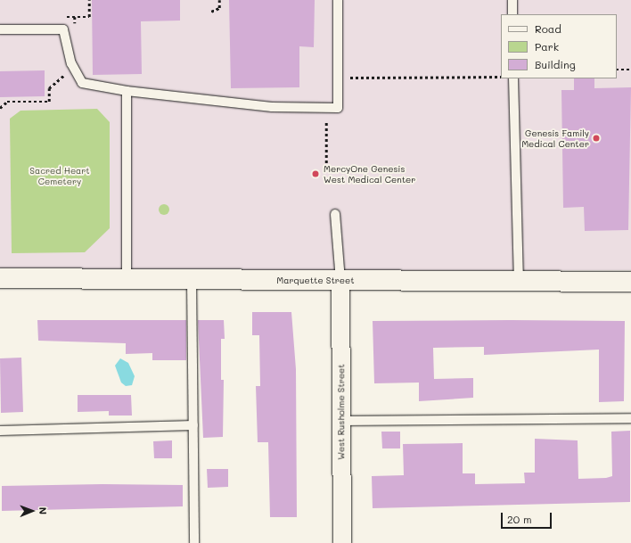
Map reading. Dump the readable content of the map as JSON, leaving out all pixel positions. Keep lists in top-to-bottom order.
{
  "streets": {
    "street": ["Marquette Street", "West Rusholme Street"]
  },
  "crossings": [
    ["Marquette Street", "West Rusholme Street"]
  ],
  "parks": ["Sacred Heart Cemetery"],
  "places": ["Genesis Family Medical Center", "MercyOne Genesis West Medical Center"],
  "legend": ["Road", "Park", "Building"],
  "scale_bar": "20 m",
  "north": "right"
}
